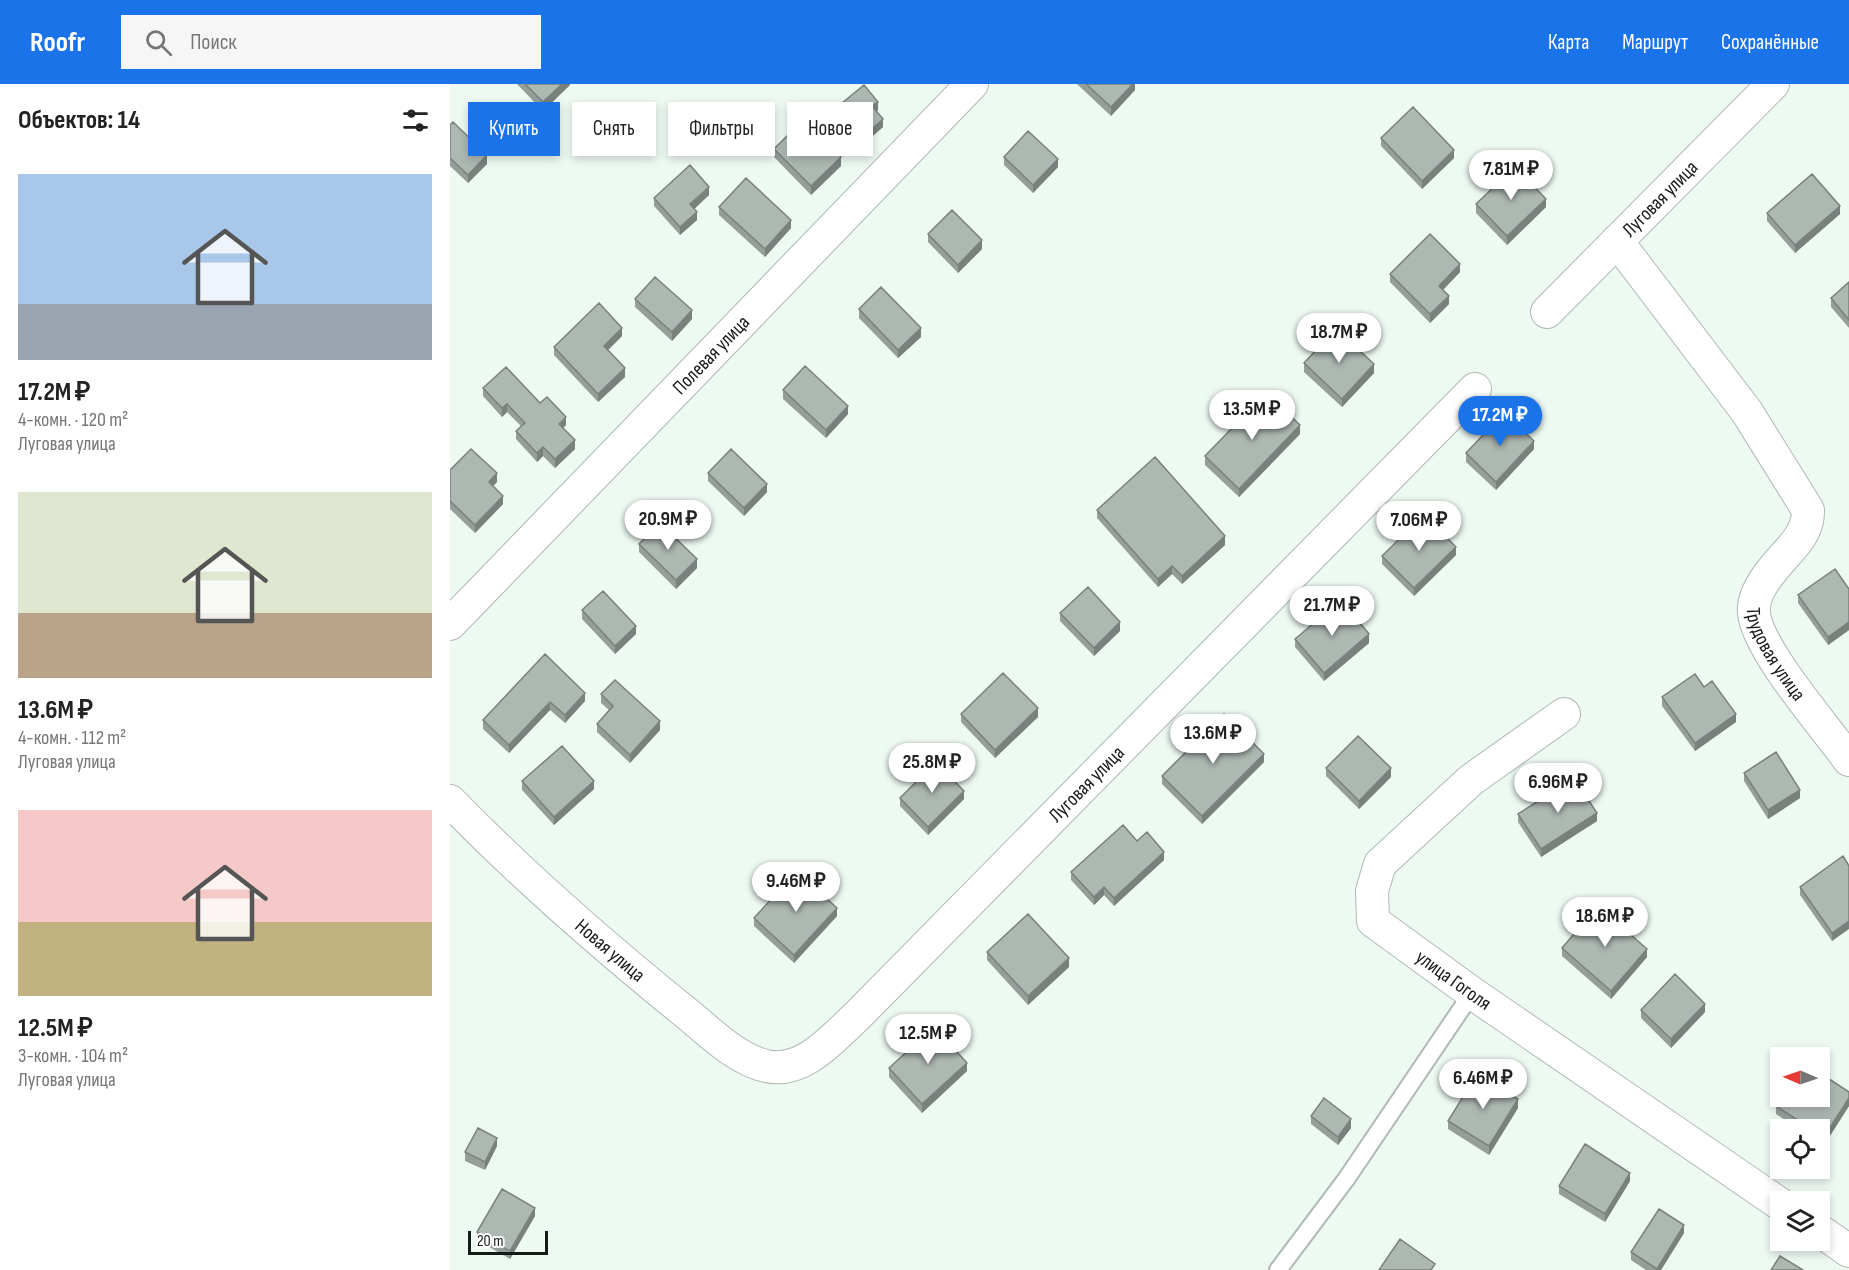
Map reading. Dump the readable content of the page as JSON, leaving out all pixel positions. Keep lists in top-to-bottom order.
{
  "streets": {
    "street": [
      "Луговая улица",
      "Полевая улица",
      "Трудовая улица",
      "Новая улица",
      "улица Гоголя"
    ]
  },
  "crossings": [
    ["Луговая улица", "Трудовая улица"],
    ["Луговая улица", "Новая улица"]
  ],
  "scale_bar": "20 m",
  "north": "left",
  "page": {
    "header": "Roofr",
    "search": "Поиск",
    "nav": ["Карта", "Маршрут", "Сохранённые"],
    "heading": "Объектов: 14",
    "chip": [
      "Купить",
      "Снять",
      "Фильтры",
      "Новое"
    ],
    "price": [
      "7.81M ₽",
      "18.7M ₽",
      "13.5M ₽",
      "17.2M ₽",
      "20.9M ₽",
      "7.06M ₽",
      "21.7M ₽",
      "13.6M ₽",
      "25.8M ₽",
      "6.96M ₽",
      "9.46M ₽",
      "18.6M ₽",
      "12.5M ₽",
      "6.46M ₽"
    ],
    "list": [
      {
        "name": "17.2M ₽",
        "note": "4-комн. · 120 m² · Луговая улица"
      },
      {
        "name": "13.6M ₽",
        "note": "4-комн. · 112 m² · Луговая улица"
      },
      {
        "name": "12.5M ₽",
        "note": "3-комн. · 104 m² · Луговая улица"
      }
    ],
    "scale": "20 m"
  }
}
